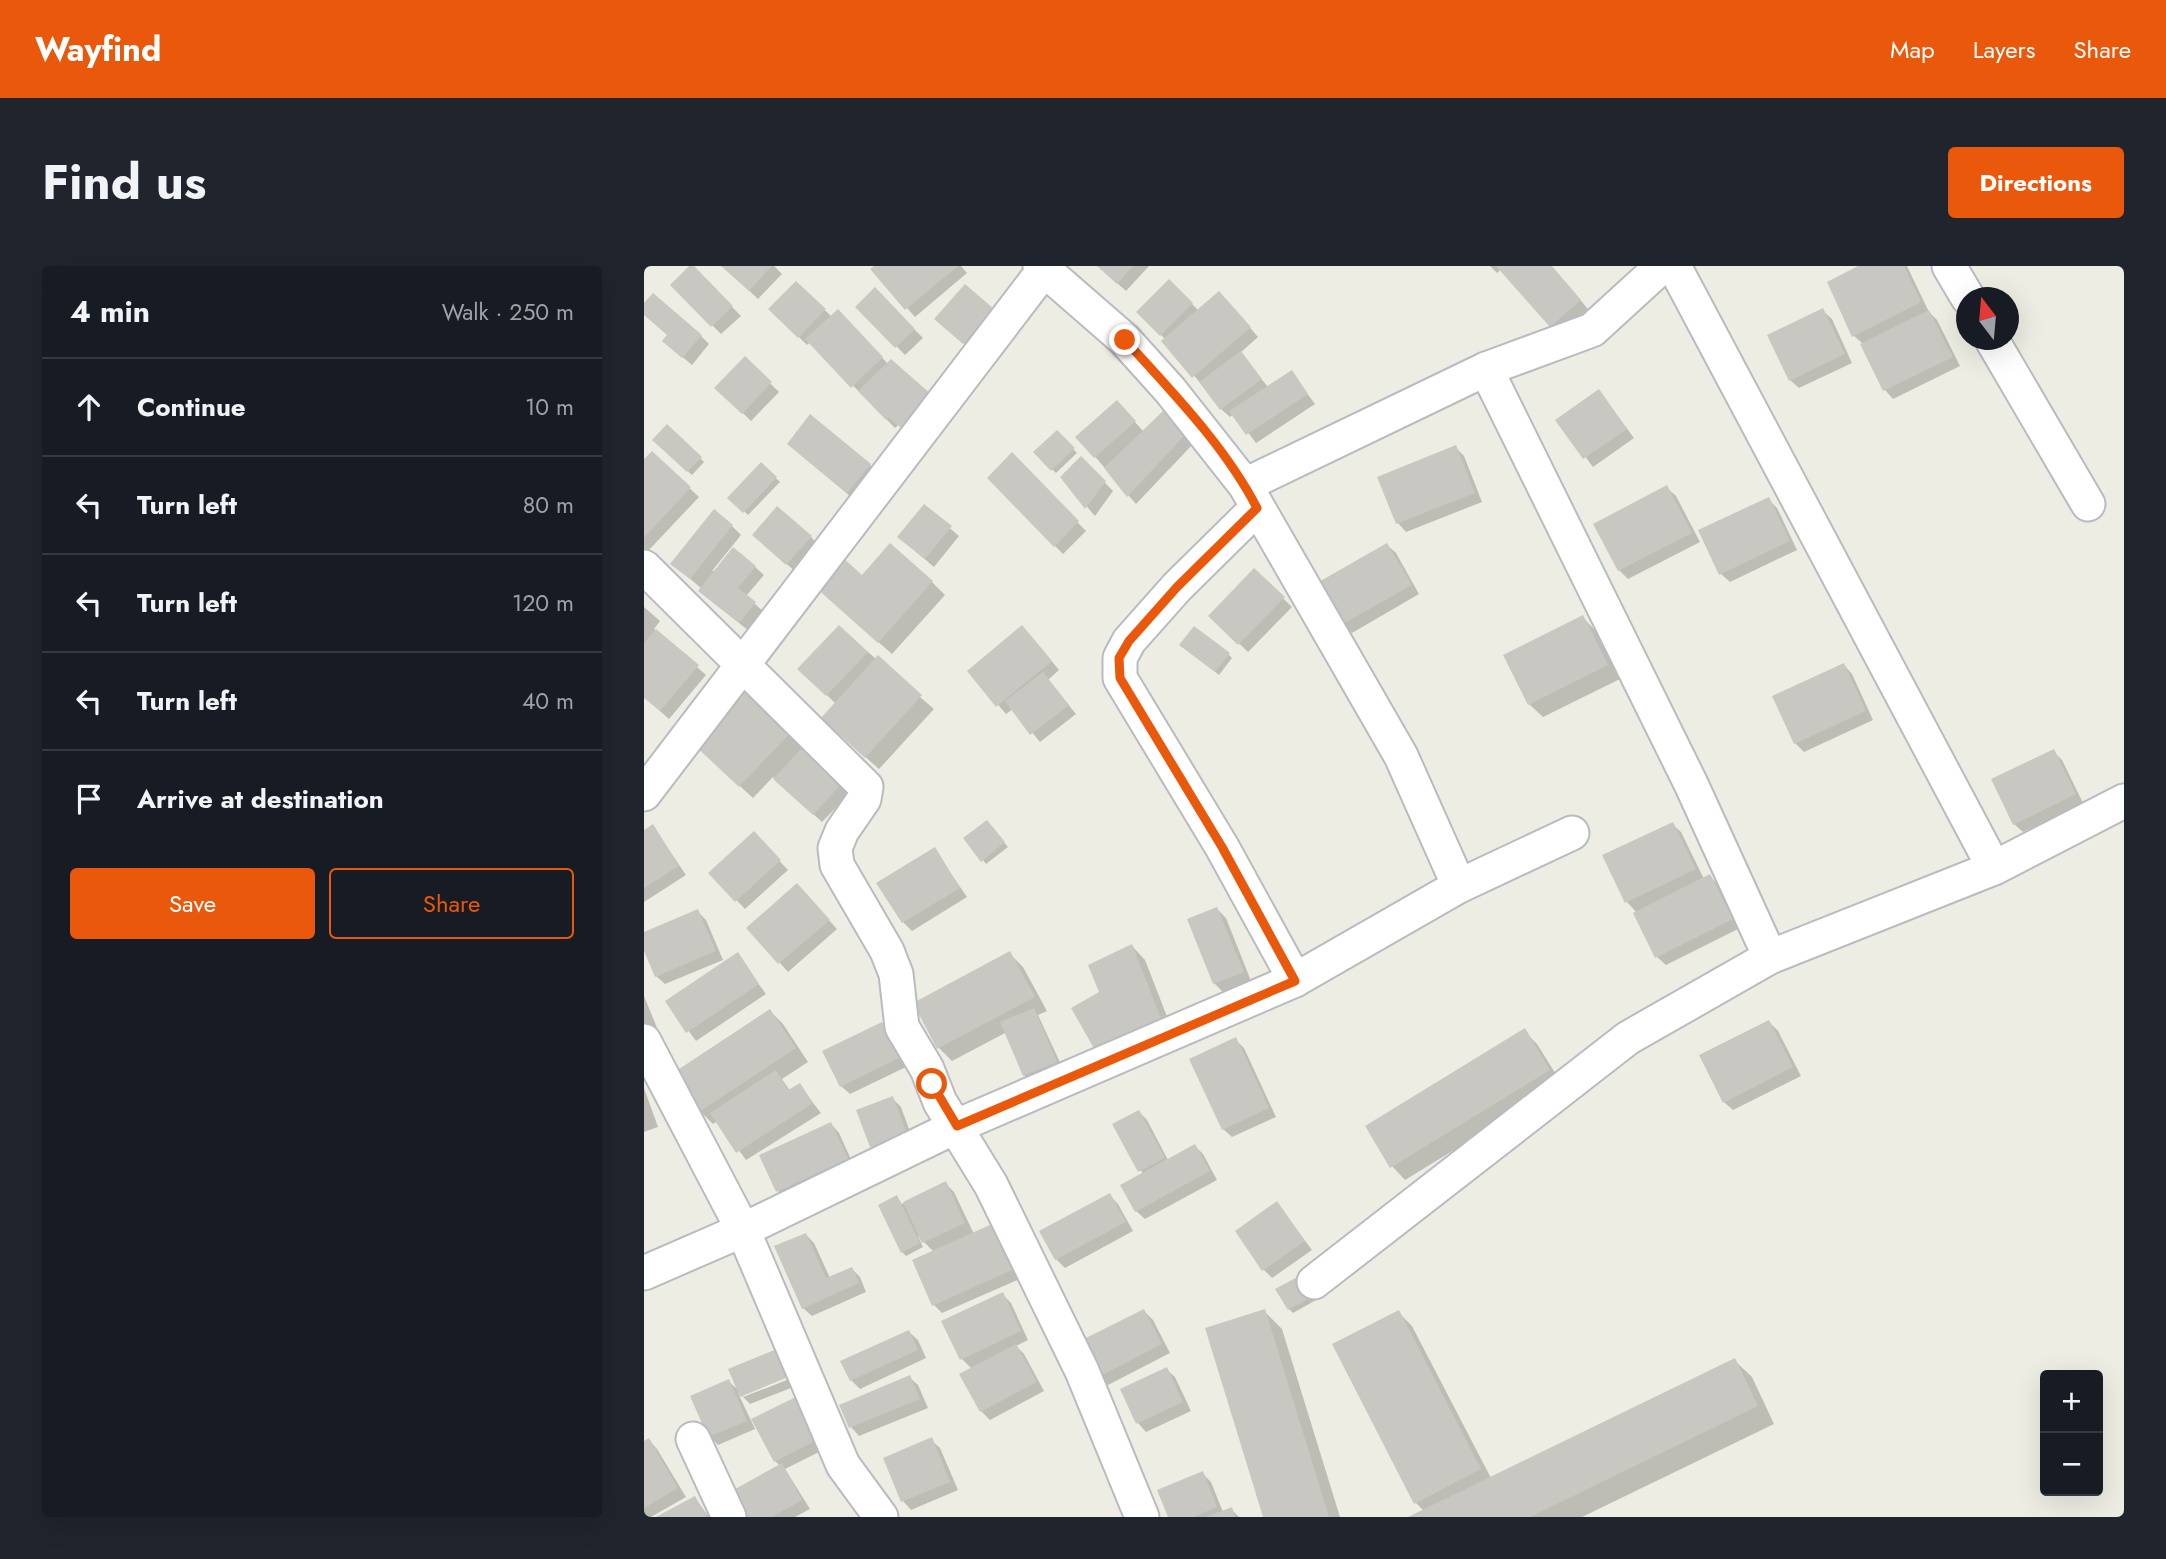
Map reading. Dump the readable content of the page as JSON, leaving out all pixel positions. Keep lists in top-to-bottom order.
{
  "north": "top",
  "page": {
    "header": "Wayfind",
    "nav": ["Map", "Layers", "Share"],
    "title": "Find us",
    "buttons": [
      "Directions",
      ["Save", "Share"]
    ],
    "heading": ["4 min", "Walk · 250 m"],
    "list": [
      ["Continue", "10 m"],
      ["Turn left", "80 m"],
      ["Turn left", "120 m"],
      ["Turn left", "40 m"],
      "Arrive at destination"
    ],
    "map_buttons": ["+", "−"]
  }
}
